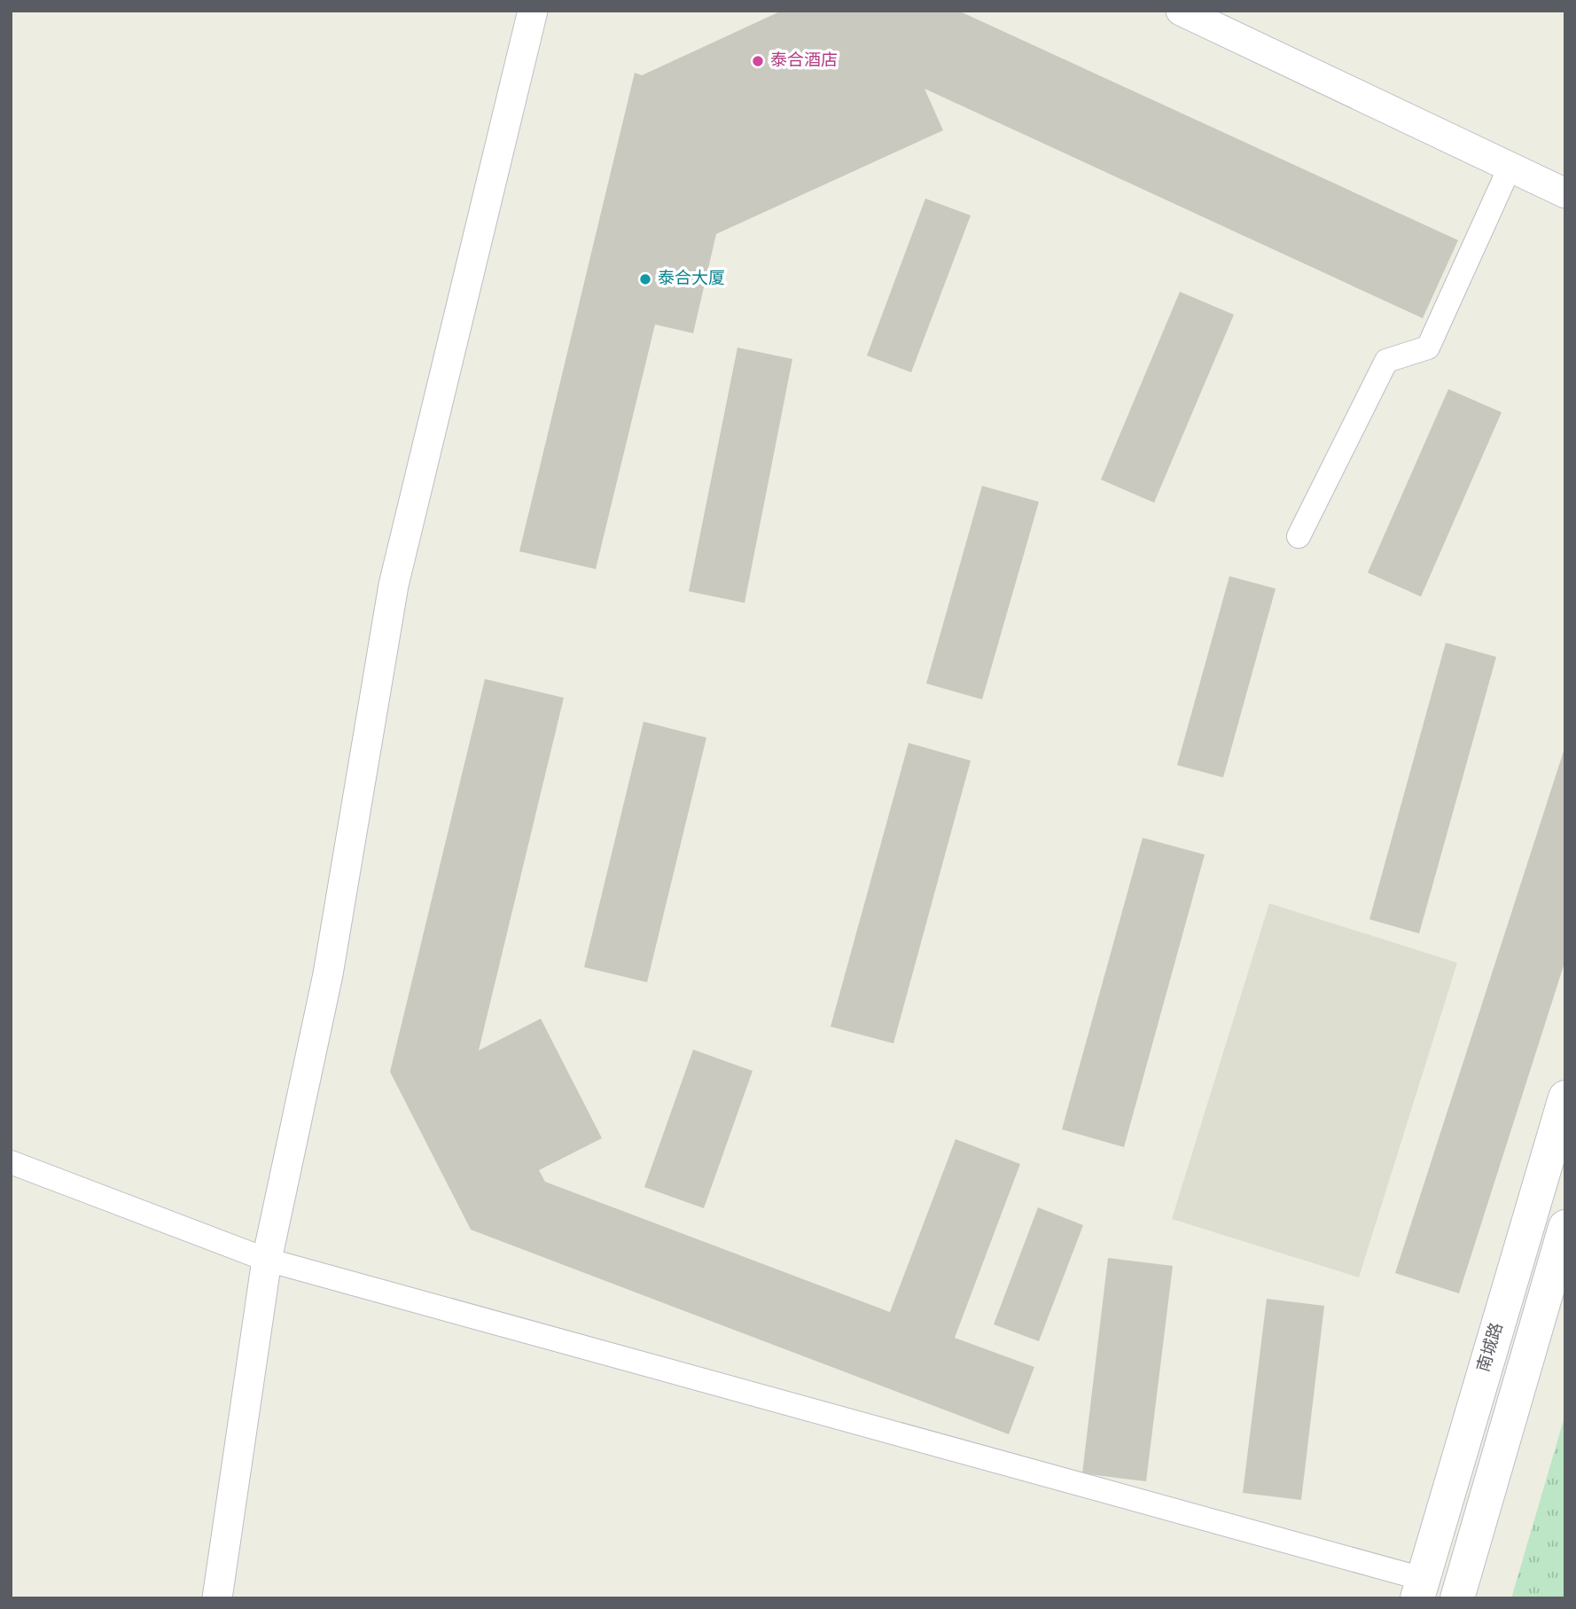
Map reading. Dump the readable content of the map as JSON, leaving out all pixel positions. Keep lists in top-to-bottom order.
{
  "streets": {
    "main road": ["南城路"]
  },
  "places": ["泰合酒店", "泰合大厦"]
}
